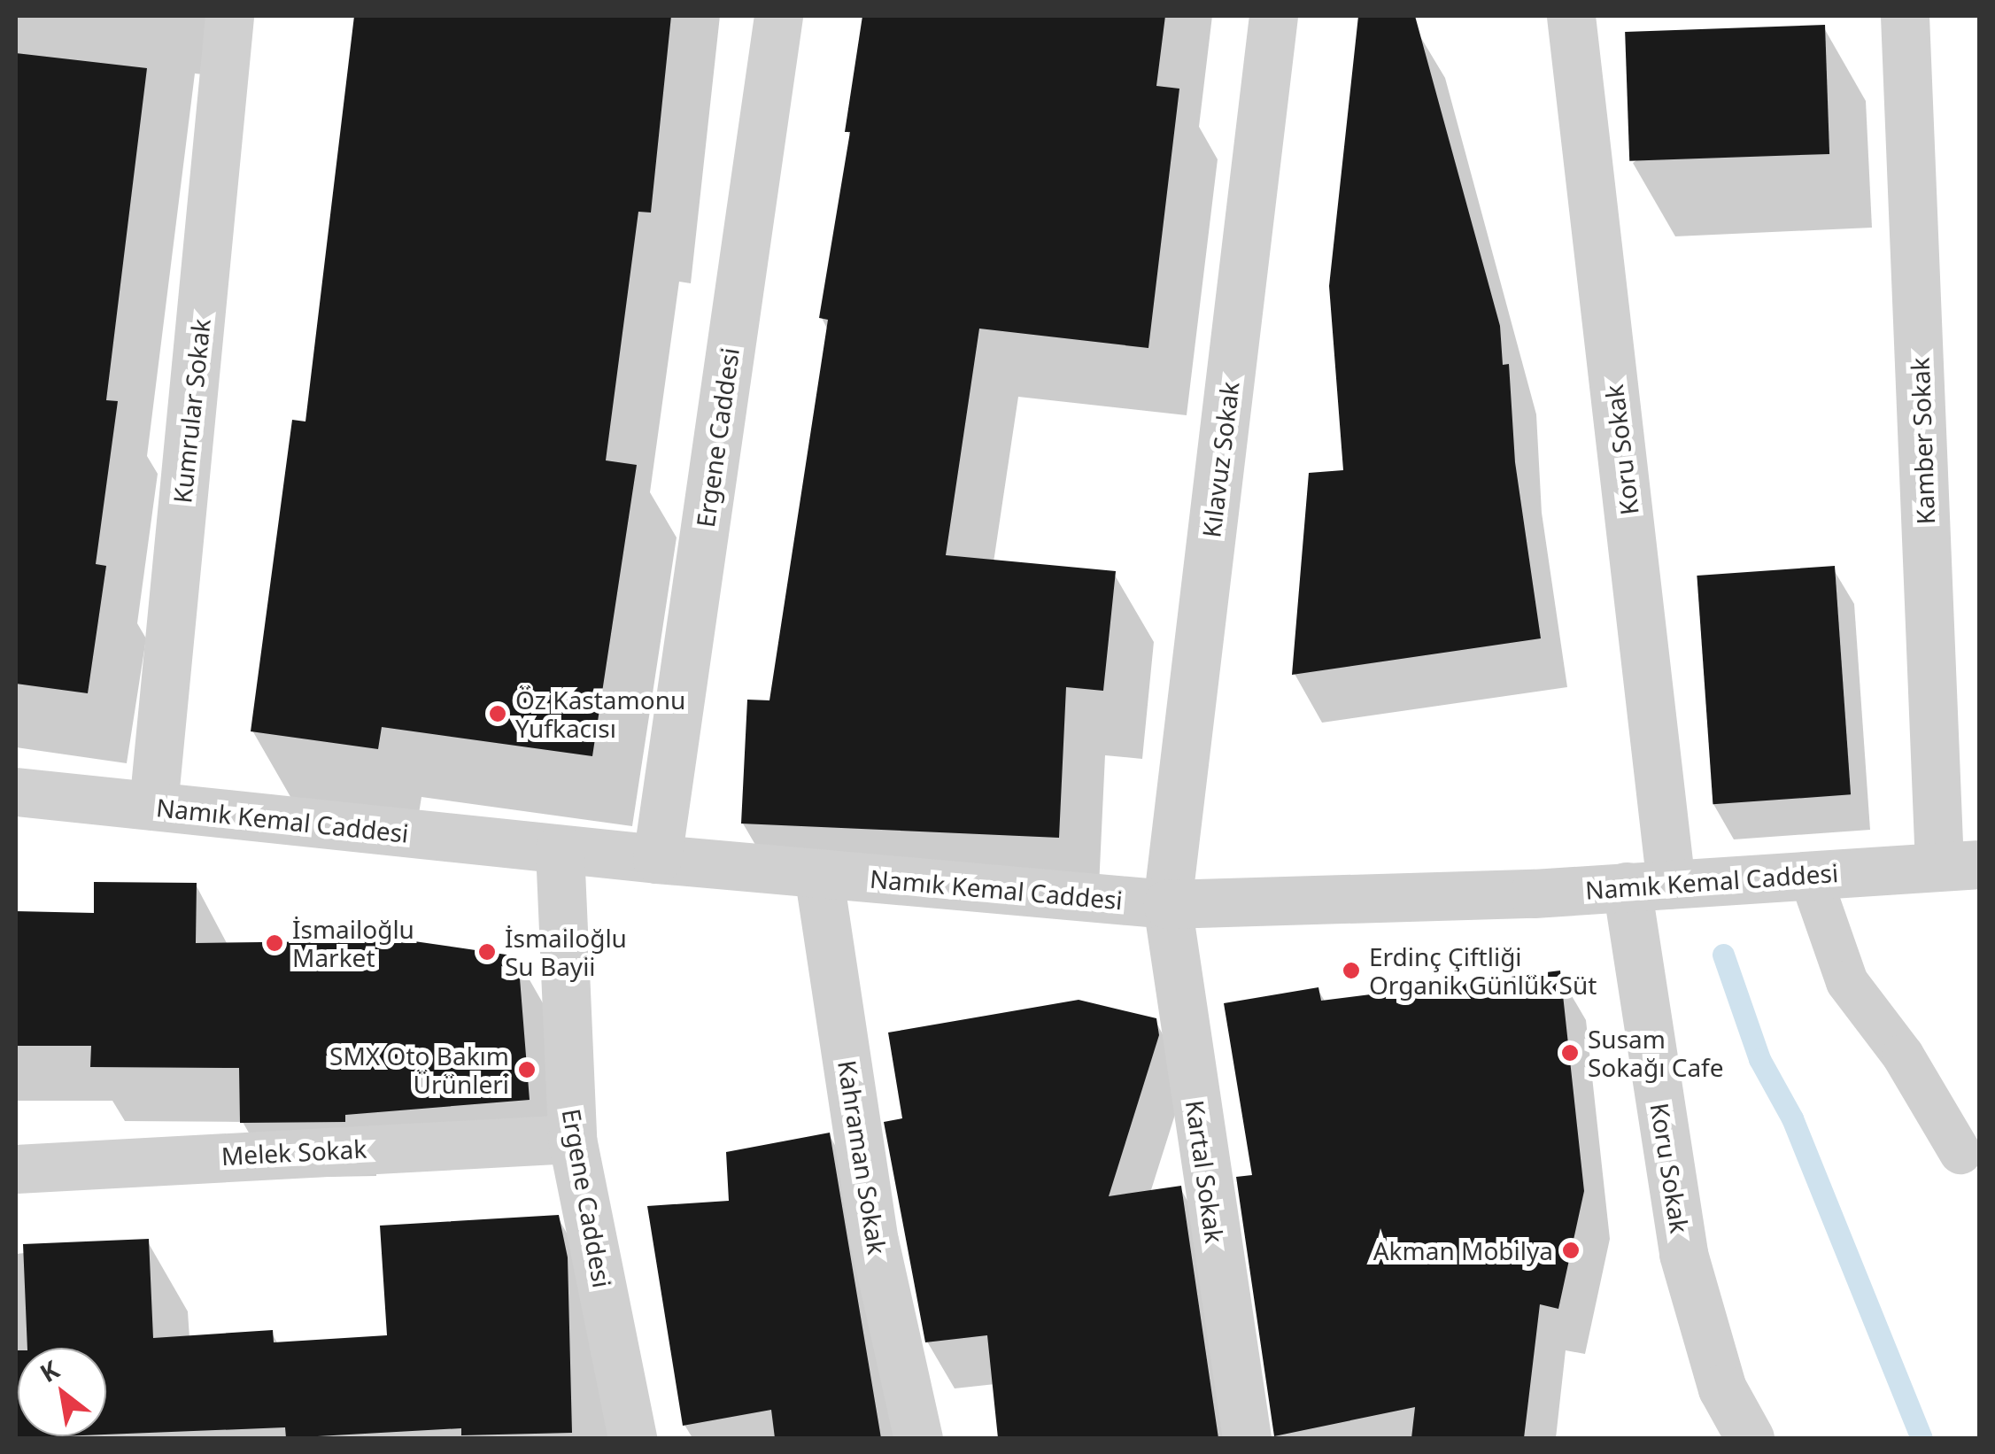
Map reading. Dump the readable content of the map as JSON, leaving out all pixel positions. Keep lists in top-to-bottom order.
{
  "streets": {
    "street": [
      "Kumrular Sokak",
      "Ergene Caddesi",
      "Kamber Sokak",
      "Koru Sokak",
      "Kılavuz Sokak",
      "Namık Kemal Caddesi",
      "Melek Sokak",
      "Kahraman Sokak",
      "Kartal Sokak"
    ]
  },
  "crossings": [
    ["Kumrular Sokak", "Namık Kemal Caddesi"],
    ["Ergene Caddesi", "Namık Kemal Caddesi"],
    ["Ergene Caddesi", "Melek Sokak"],
    ["Kamber Sokak", "Namık Kemal Caddesi"],
    ["Koru Sokak", "Namık Kemal Caddesi"],
    ["Kılavuz Sokak", "Namık Kemal Caddesi"],
    ["Kılavuz Sokak", "Kartal Sokak"],
    ["Namık Kemal Caddesi", "Kahraman Sokak"],
    ["Namık Kemal Caddesi", "Kartal Sokak"]
  ],
  "places": [
    "Öz Kastamonu Yufkacısı",
    "İsmailoğlu Market",
    "İsmailoğlu Su Bayii",
    "Erdinç Çiftliği Organik Günlük Süt",
    "Susam Sokağı Cafe",
    "SMX Oto Bakım Ürünleri",
    "Akman Mobilya"
  ],
  "north": "top left"
}
